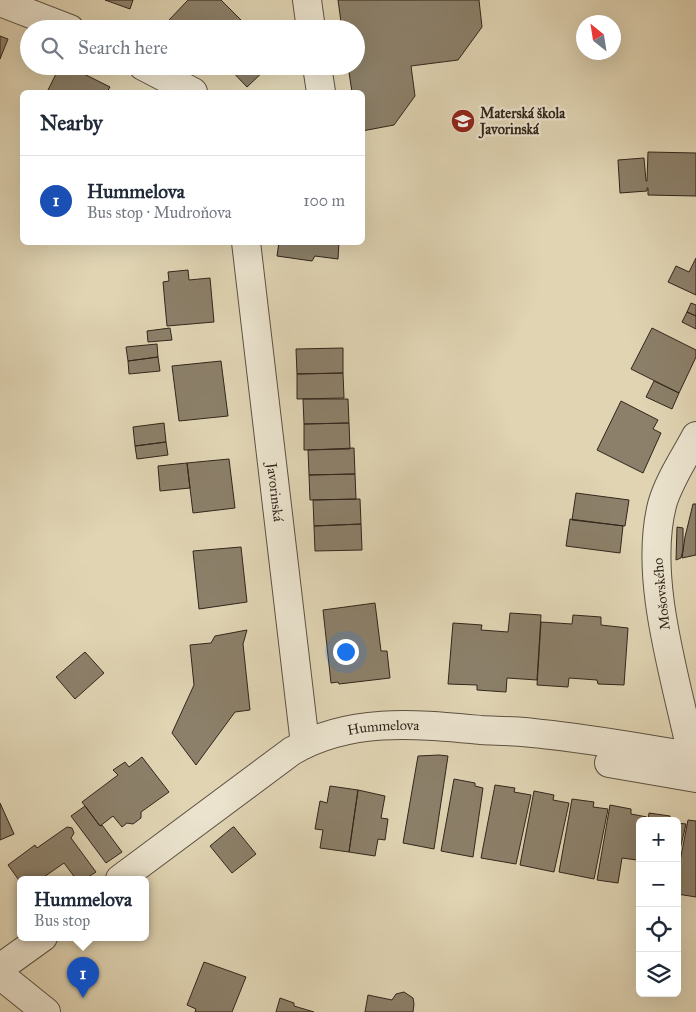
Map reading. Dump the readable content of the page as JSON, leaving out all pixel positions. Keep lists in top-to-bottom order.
{
  "streets": {
    "street": ["Javorinská", "Mošovského", "Hummelova"]
  },
  "crossings": [
    ["Javorinská", "Hummelova"],
    ["Mošovského", "Hummelova"]
  ],
  "places": {
    "school or university": ["Materská škola Javorinská"]
  },
  "north": "top left",
  "page": {
    "search": "Search here",
    "heading": "Nearby",
    "list": [
      {
        "mark": "1",
        "name": "Hummelova",
        "note": "Bus stop · Mudroňova",
        "value": "100 m"
      }
    ],
    "map_buttons": ["+", "−"],
    "popup": ["Hummelova", "Bus stop"],
    "pins": "1"
  }
}
